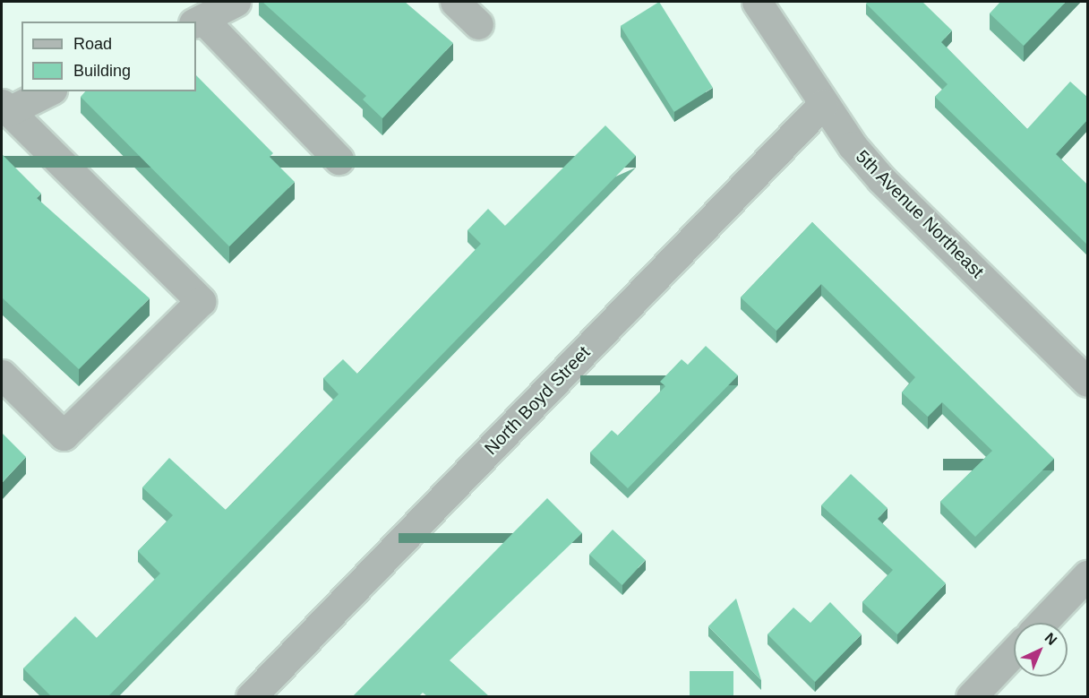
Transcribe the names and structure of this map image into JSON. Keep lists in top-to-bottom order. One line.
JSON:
{"streets":{"street":["5th Avenue Northeast","North Boyd Street"]},"crossings":[["5th Avenue Northeast","North Boyd Street"]],"legend":["Road","Building"],"north":"top right"}
